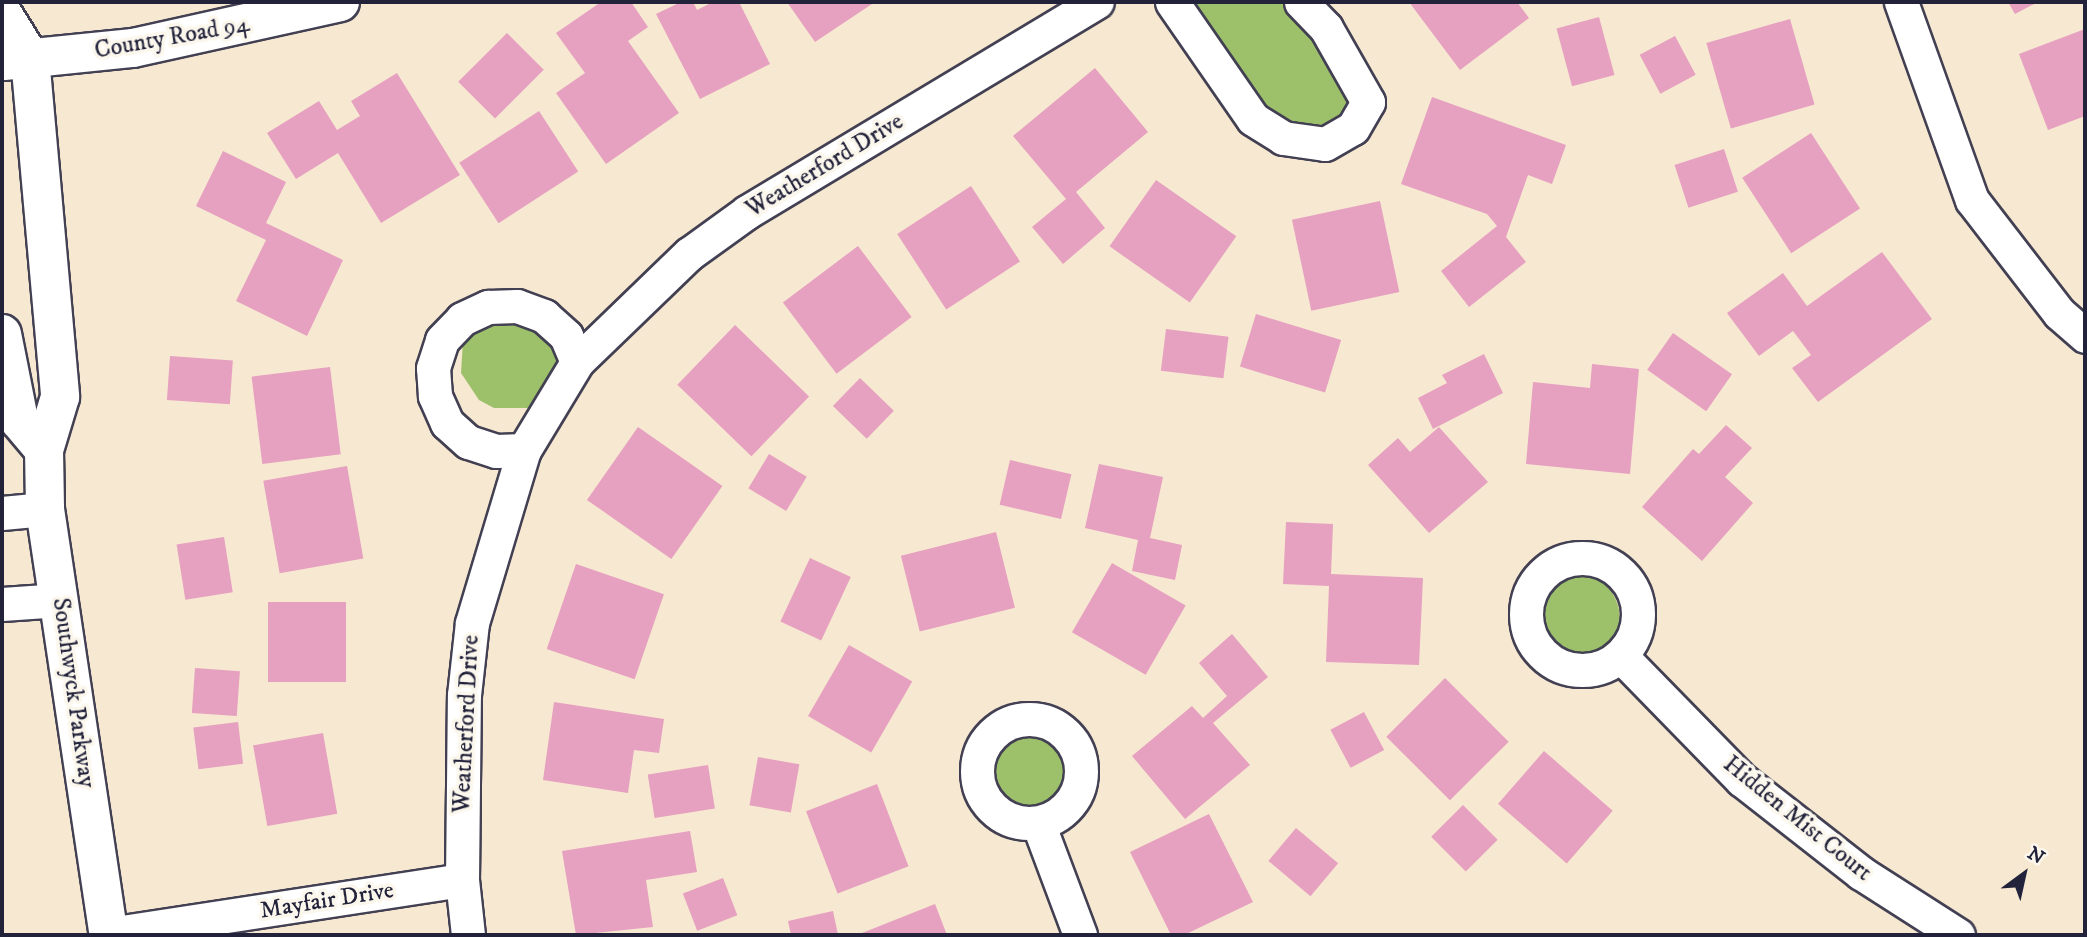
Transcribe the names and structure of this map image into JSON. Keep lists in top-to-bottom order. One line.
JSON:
{"streets":{"street":["County Road 94","Weatherford Drive","Southwyck Parkway","Hidden Mist Court","Mayfair Drive"]},"crossings":[["County Road 94","Southwyck Parkway"],["Weatherford Drive","Mayfair Drive"],["Southwyck Parkway","Mayfair Drive"]],"north":"top right"}
